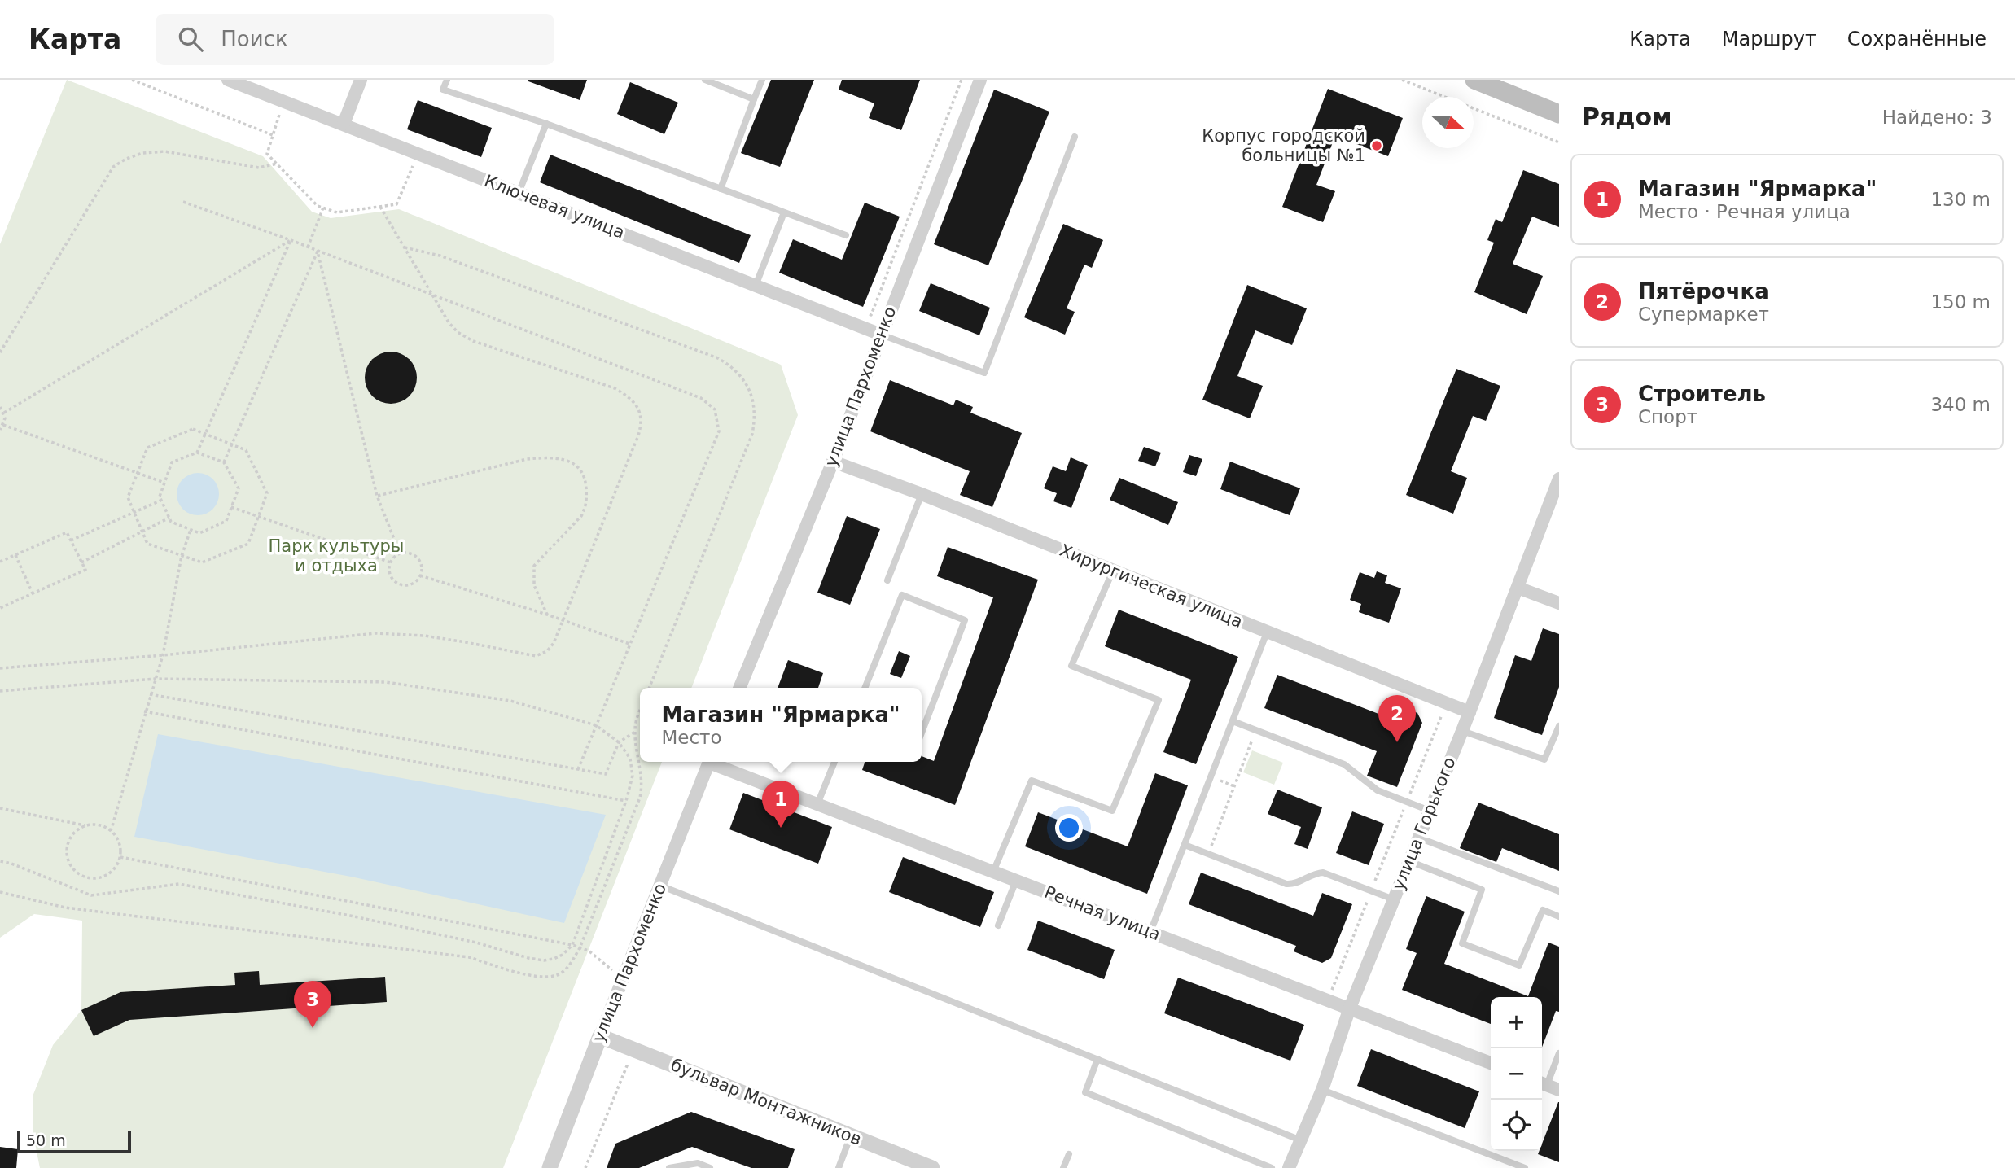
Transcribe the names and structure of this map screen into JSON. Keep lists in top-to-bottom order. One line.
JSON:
{"streets":{"street":["Ключевая улица","улица Пархоменко","Хирургическая улица","улица Горького","Речная улица","бульвар Монтажников"]},"crossings":[["Ключевая улица","улица Пархоменко"],["улица Пархоменко","Хирургическая улица"],["улица Пархоменко","бульвар Монтажников"],["Хирургическая улица","улица Горького"],["улица Горького","Речная улица"]],"parks":["Парк культуры и отдыха"],"places":["Корпус городской больницы №1"],"scale_bar":"50 m","north":"right","page":{"header":"Карта","search":"Поиск","nav":["Карта","Маршрут","Сохранённые"],"heading":["Рядом","Найдено: 3"],"list":[{"mark":"1","name":"Магазин \"Ярмарка\"","note":"Место · Речная улица","value":"130 m"},{"mark":"2","name":"Пятёрочка","note":"Супермаркет","value":"150 m"},{"mark":"3","name":"Строитель","note":"Спорт","value":"340 m"}],"popup":["Магазин \"Ярмарка\"","Место"],"pins":["2","1","3"],"map_buttons":["+","−"],"scale":"50 m"}}
